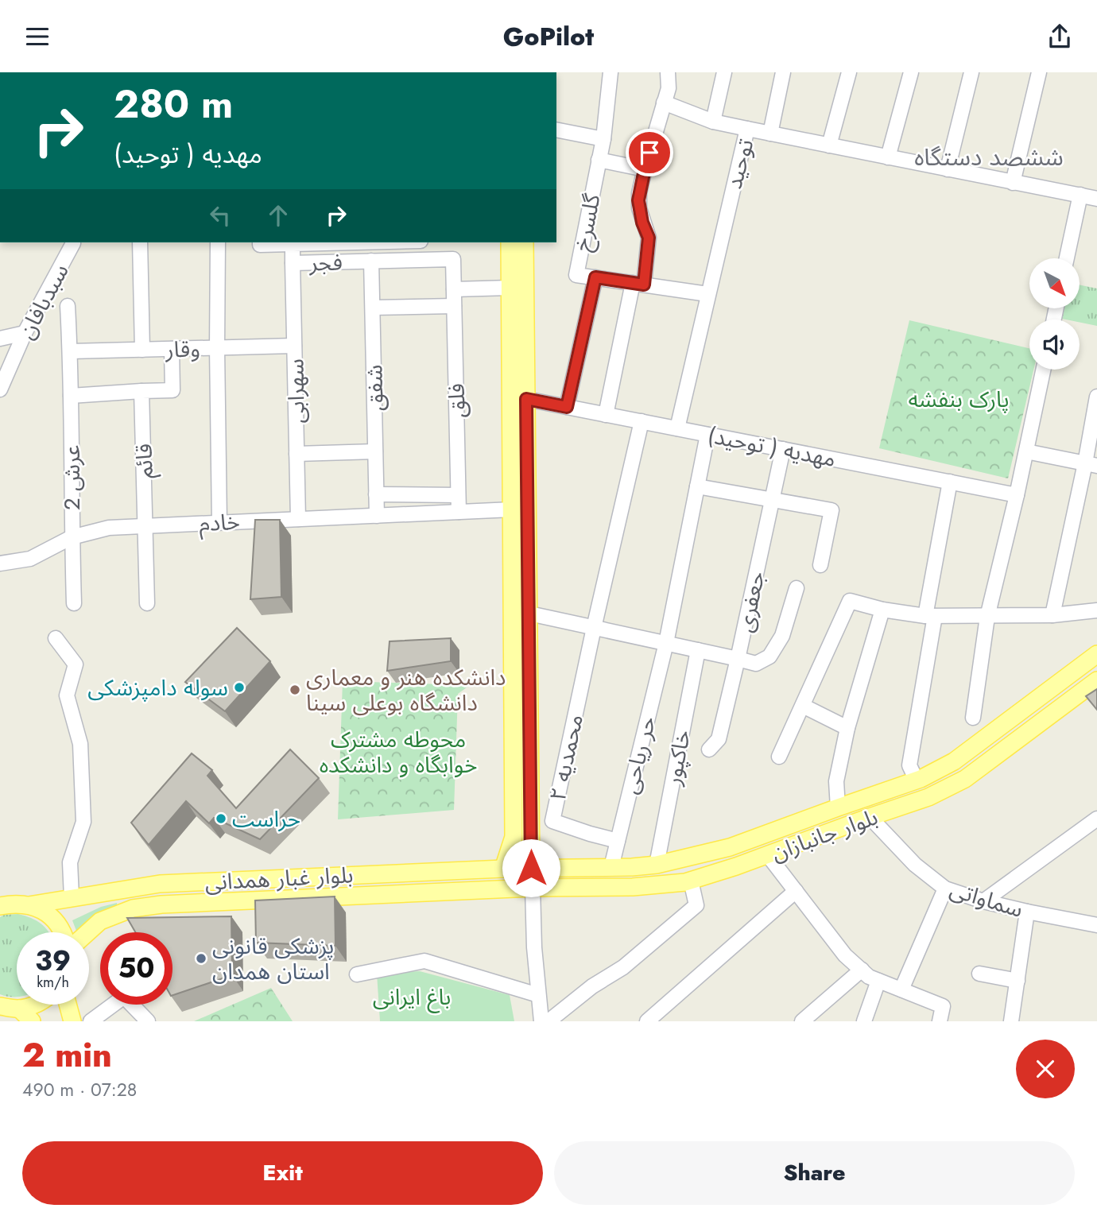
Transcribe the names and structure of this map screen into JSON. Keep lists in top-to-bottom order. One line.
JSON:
{"streets":{"main road":["بلوار جانبازان","بلوار غبار همدانی"],"street":["توحید","گلسرخ","فجر","سبدبافان","وقار","شفق","سهرابی","فلق","مهدیه ( توحید)","قائم","عرش 2","خادم","جعفری","حر ریاحی","محمدیه ۲","خاکپور","سماواتی"]},"crossings":[["توحید","گلسرخ"],["توحید","مهدیه ( توحید)"],["فجر","شفق"],["فجر","سهرابی"],["فجر","فلق"],["وقار","سهرابی"],["وقار","عرش 2"],["شفق","خادم"],["سهرابی","خادم"],["فلق","خادم"],["مهدیه ( توحید)","جعفری"],["مهدیه ( توحید)","حر ریاحی"],["قائم","خادم"],["عرش 2","خادم"],["حر ریاحی","محمدیه ۲"],["حر ریاحی","بلوار جانبازان"],["خاکپور","بلوار جانبازان"],["بلوار جانبازان","بلوار غبار همدانی"],["بلوار جانبازان","سماواتی"]],"districts":["ششصد دستگاه"],"parks":["پارک بنفشه","محوطه مشترک خوابگاه و دانشکده","باغ ایرانی"],"places":["سوله دامپزشکی","دانشکده هنر و معماری دانشگاه بوعلی سینا","حراست","پزشکی قانونی استان همدان"],"north":"bottom right","page":{"header":"GoPilot","turn":["280 m","مهدیه ( توحید)"],"speed":"39 km/h","limit":"50","heading":["2 min","490 m · 07:28"],"buttons":["Exit","Share"]}}
